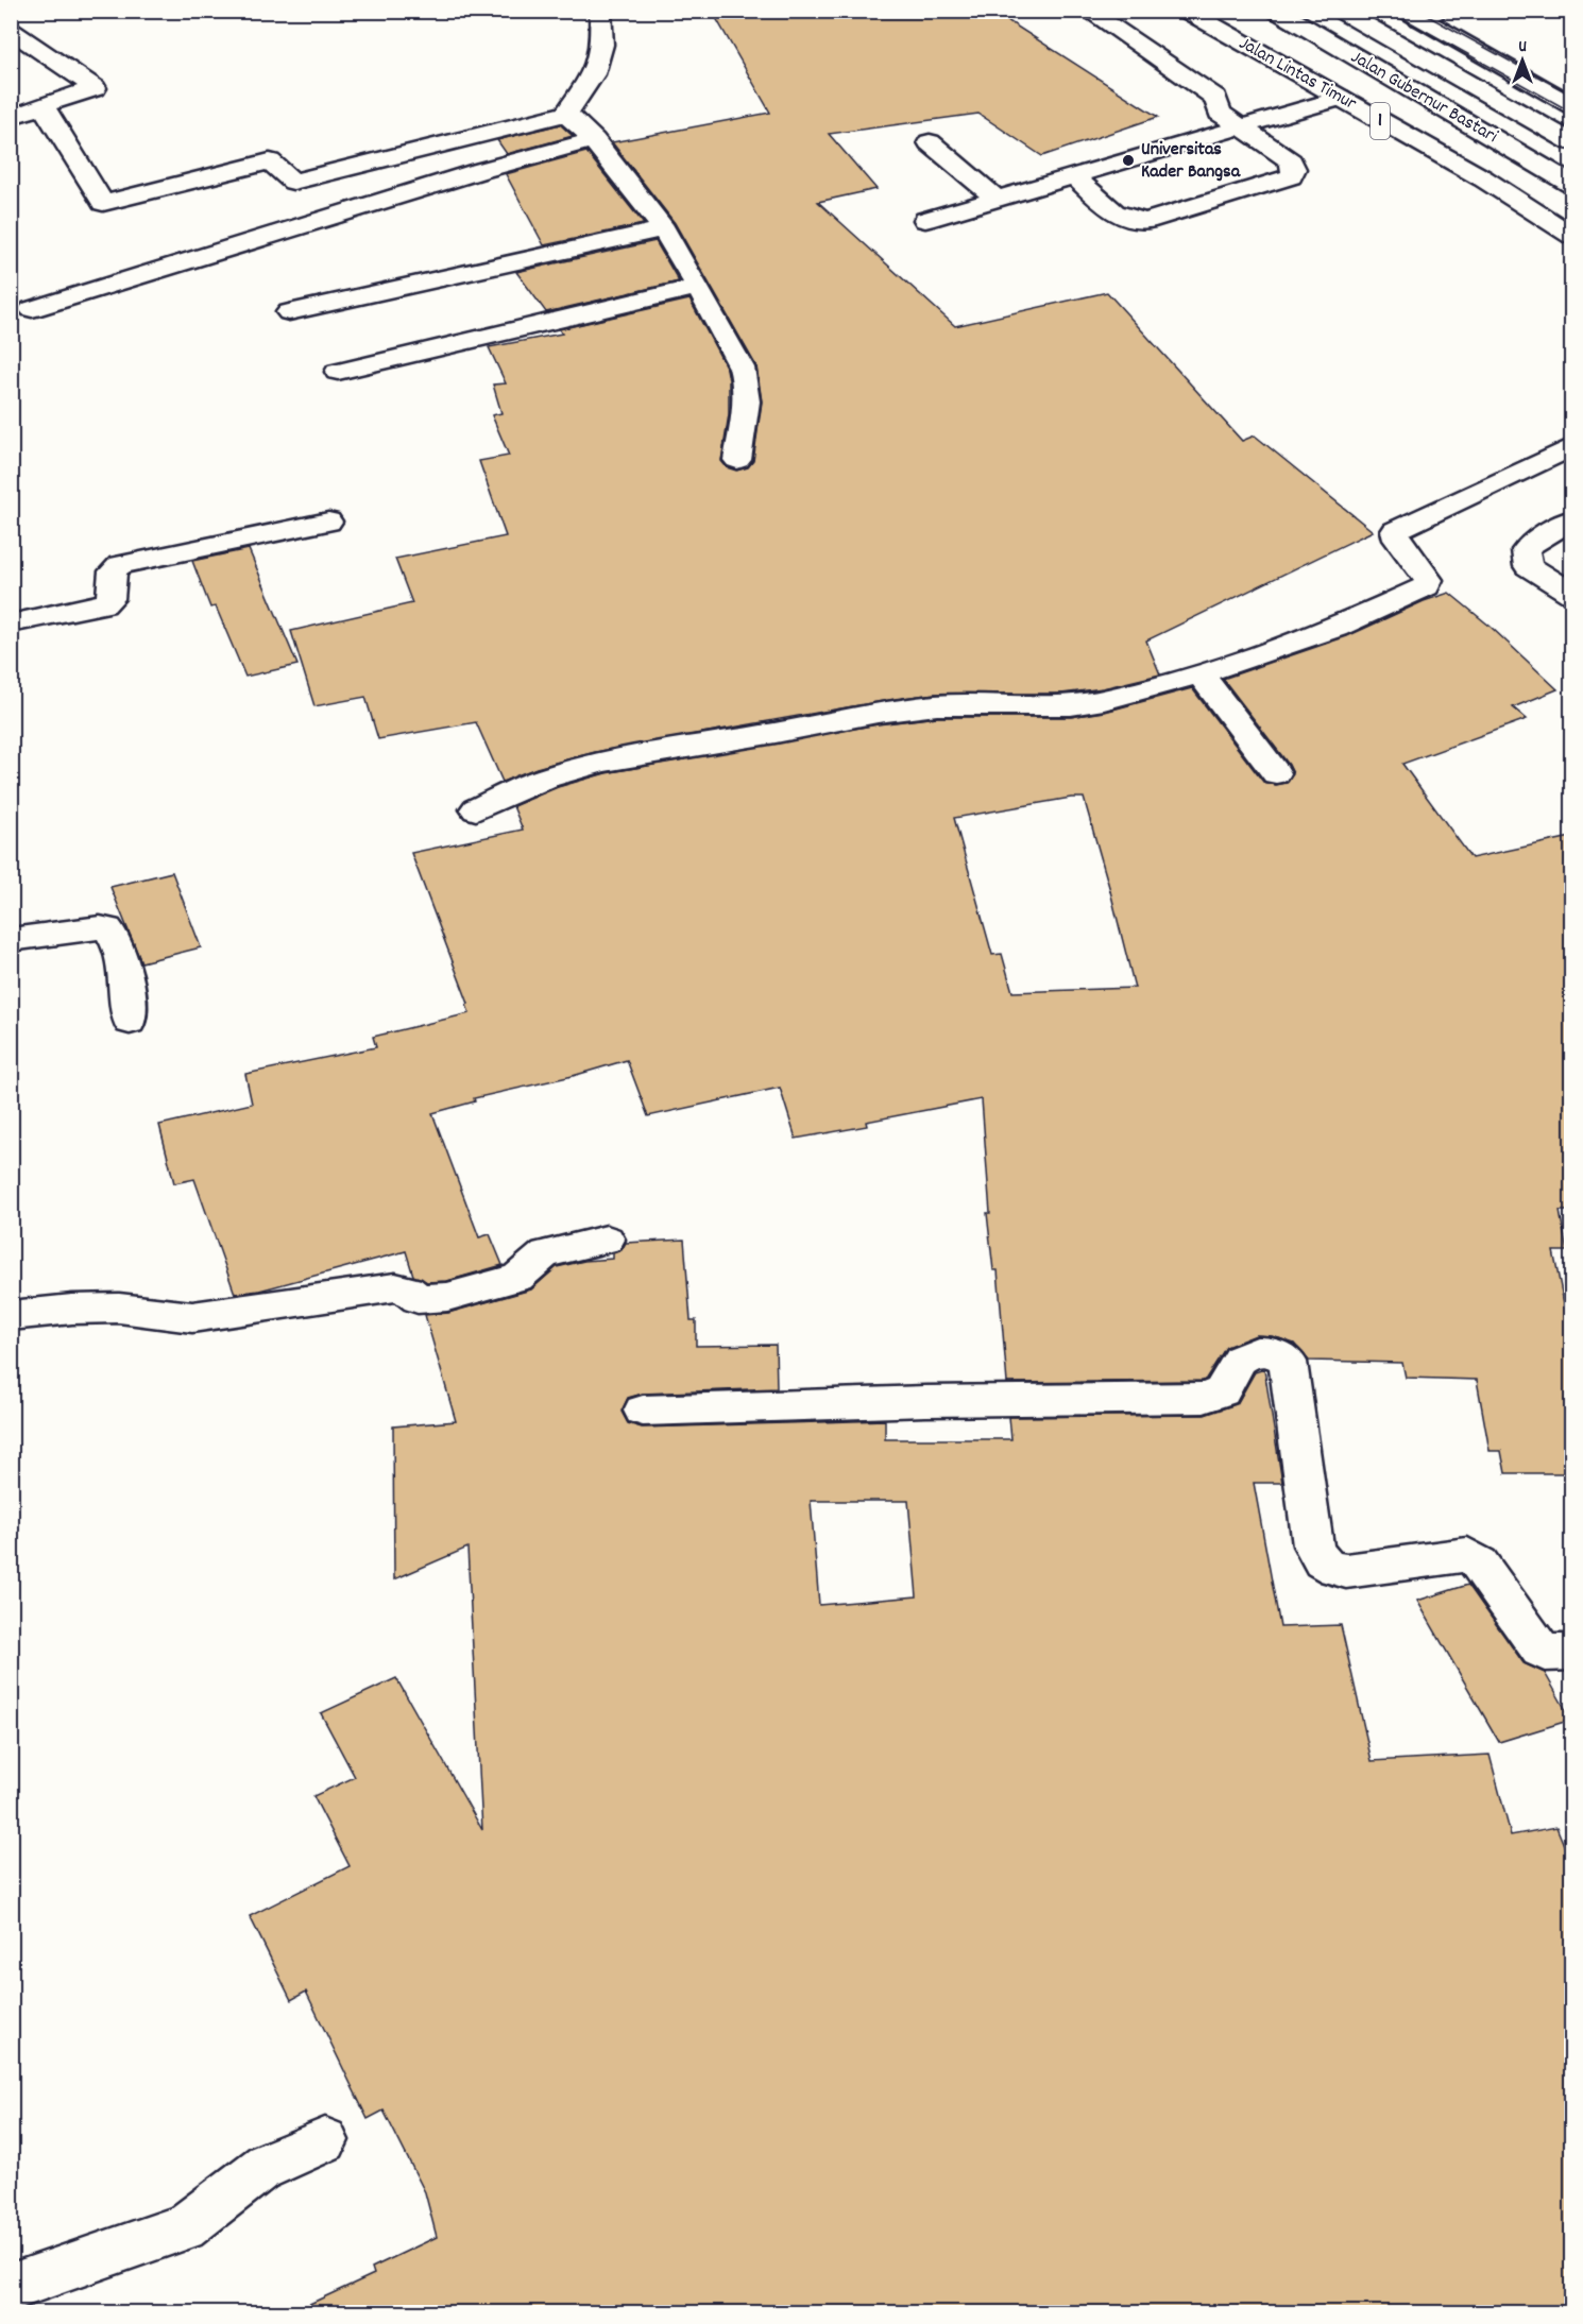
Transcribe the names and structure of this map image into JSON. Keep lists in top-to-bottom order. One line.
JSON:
{"streets":{"main road":["Jalan Lintas Timur","Jalan Gubernur Bastari","1"]},"places":["Universitas Kader Bangsa"],"north":"top"}
